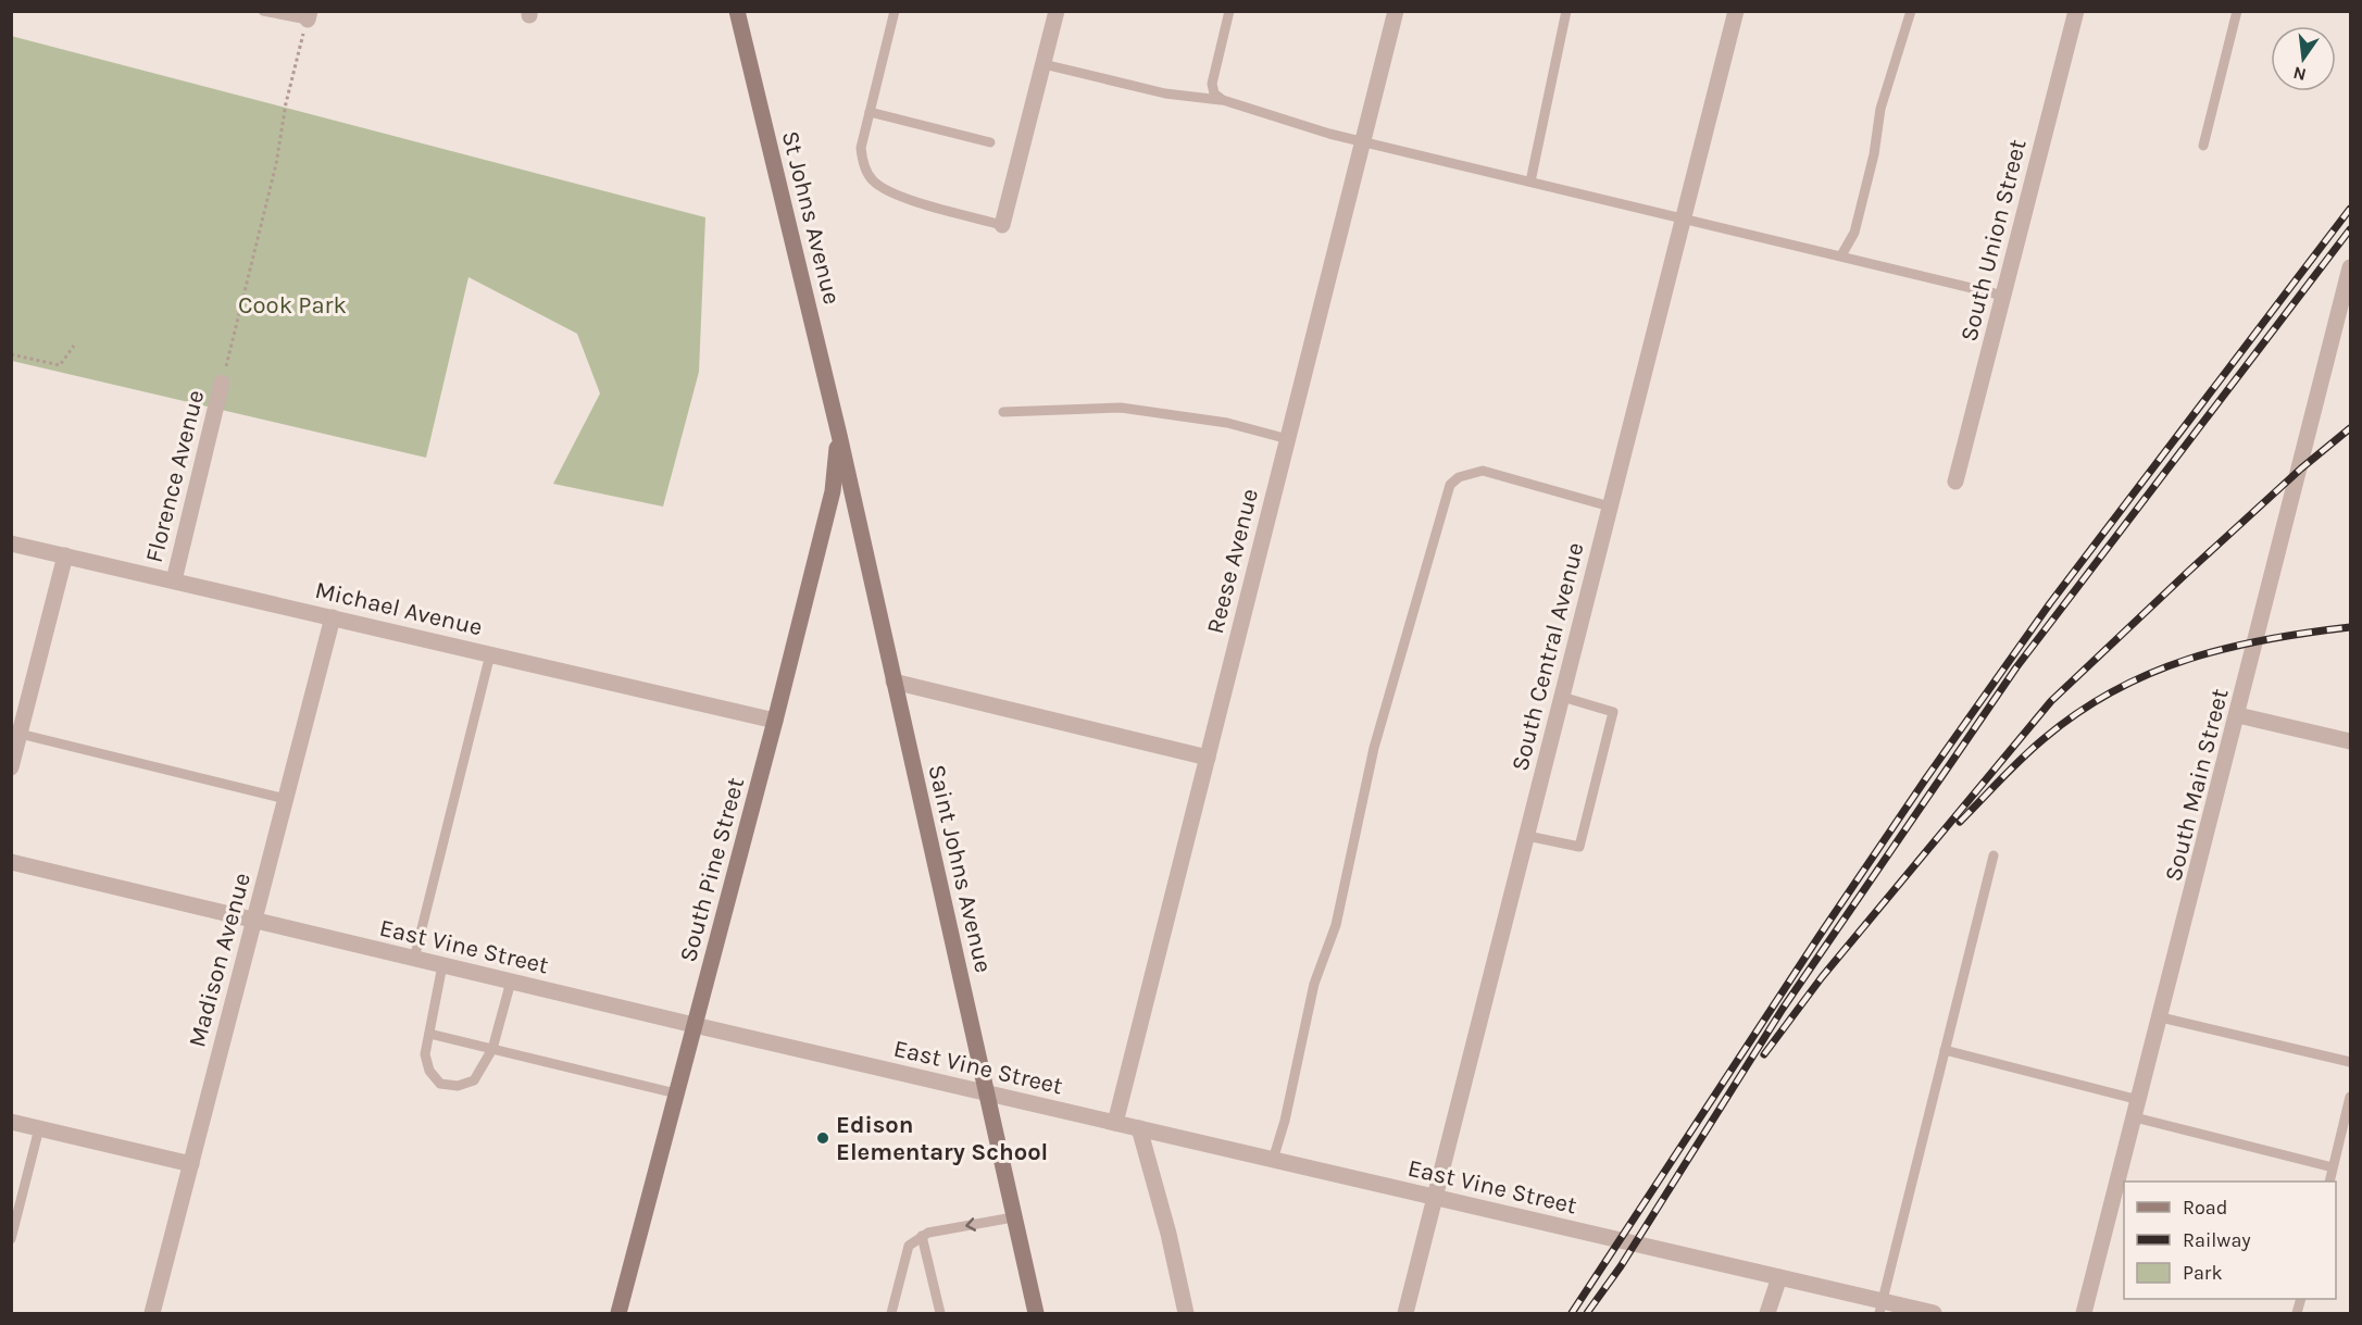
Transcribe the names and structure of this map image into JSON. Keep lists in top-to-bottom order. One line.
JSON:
{"streets":{"main road":["St Johns Avenue","Saint Johns Avenue","South Pine Street"],"street":["South Union Street","Florence Avenue","Reese Avenue","Michael Avenue","South Central Avenue","South Main Street","East Vine Street","Madison Avenue"]},"crossings":[["St Johns Avenue","Saint Johns Avenue"],["St Johns Avenue","South Pine Street"],["Florence Avenue","Michael Avenue"],["Reese Avenue","East Vine Street"],["Michael Avenue","South Pine Street"],["Michael Avenue","Madison Avenue"],["South Central Avenue","East Vine Street"],["Saint Johns Avenue","South Pine Street"],["Saint Johns Avenue","East Vine Street"],["South Pine Street","East Vine Street"],["East Vine Street","Madison Avenue"]],"parks":["Cook Park"],"places":["Edison Elementary School"],"legend":["Road","Railway","Park"],"north":"bottom"}
